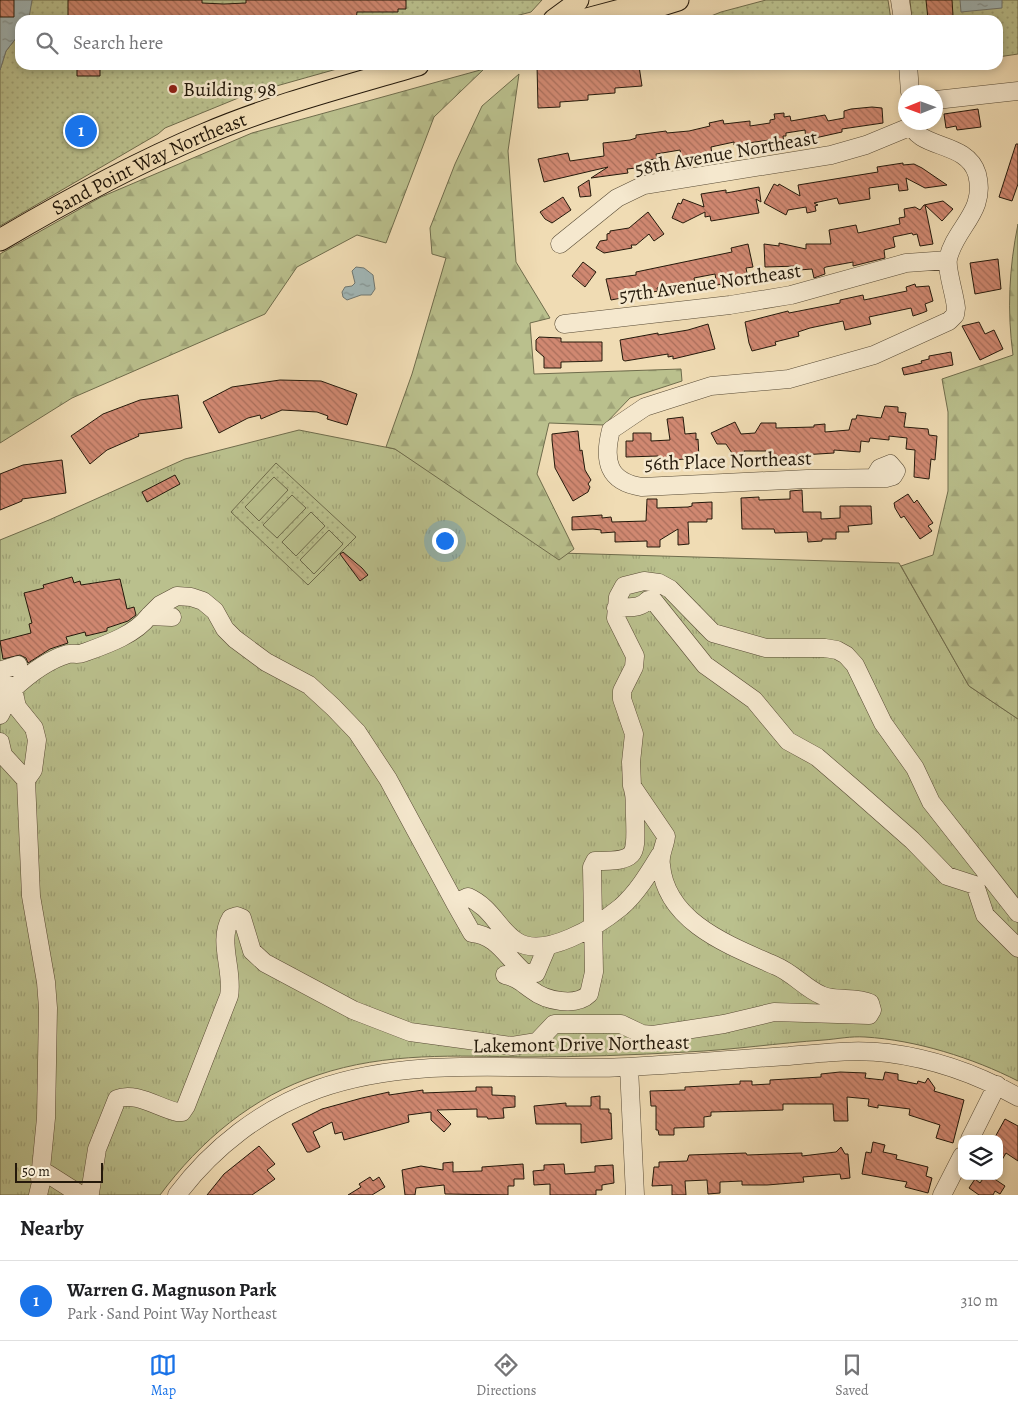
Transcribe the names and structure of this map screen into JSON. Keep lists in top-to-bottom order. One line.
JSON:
{"streets":{"main road":["Sand Point Way Northeast"],"street":["58th Avenue Northeast","57th Avenue Northeast","56th Place Northeast","Lakemont Drive Northeast"]},"crossings":[["57th Avenue Northeast","56th Place Northeast"]],"places":["Building 98"],"scale_bar":"50 m","north":"left","page":{"search":"Search here","pins":"1","scale":"50 m","heading":"Nearby","list":[{"mark":"1","name":"Warren G. Magnuson Park","note":"Park · Sand Point Way Northeast","value":"310 m"}],"nav":["Map","Directions","Saved"]}}
